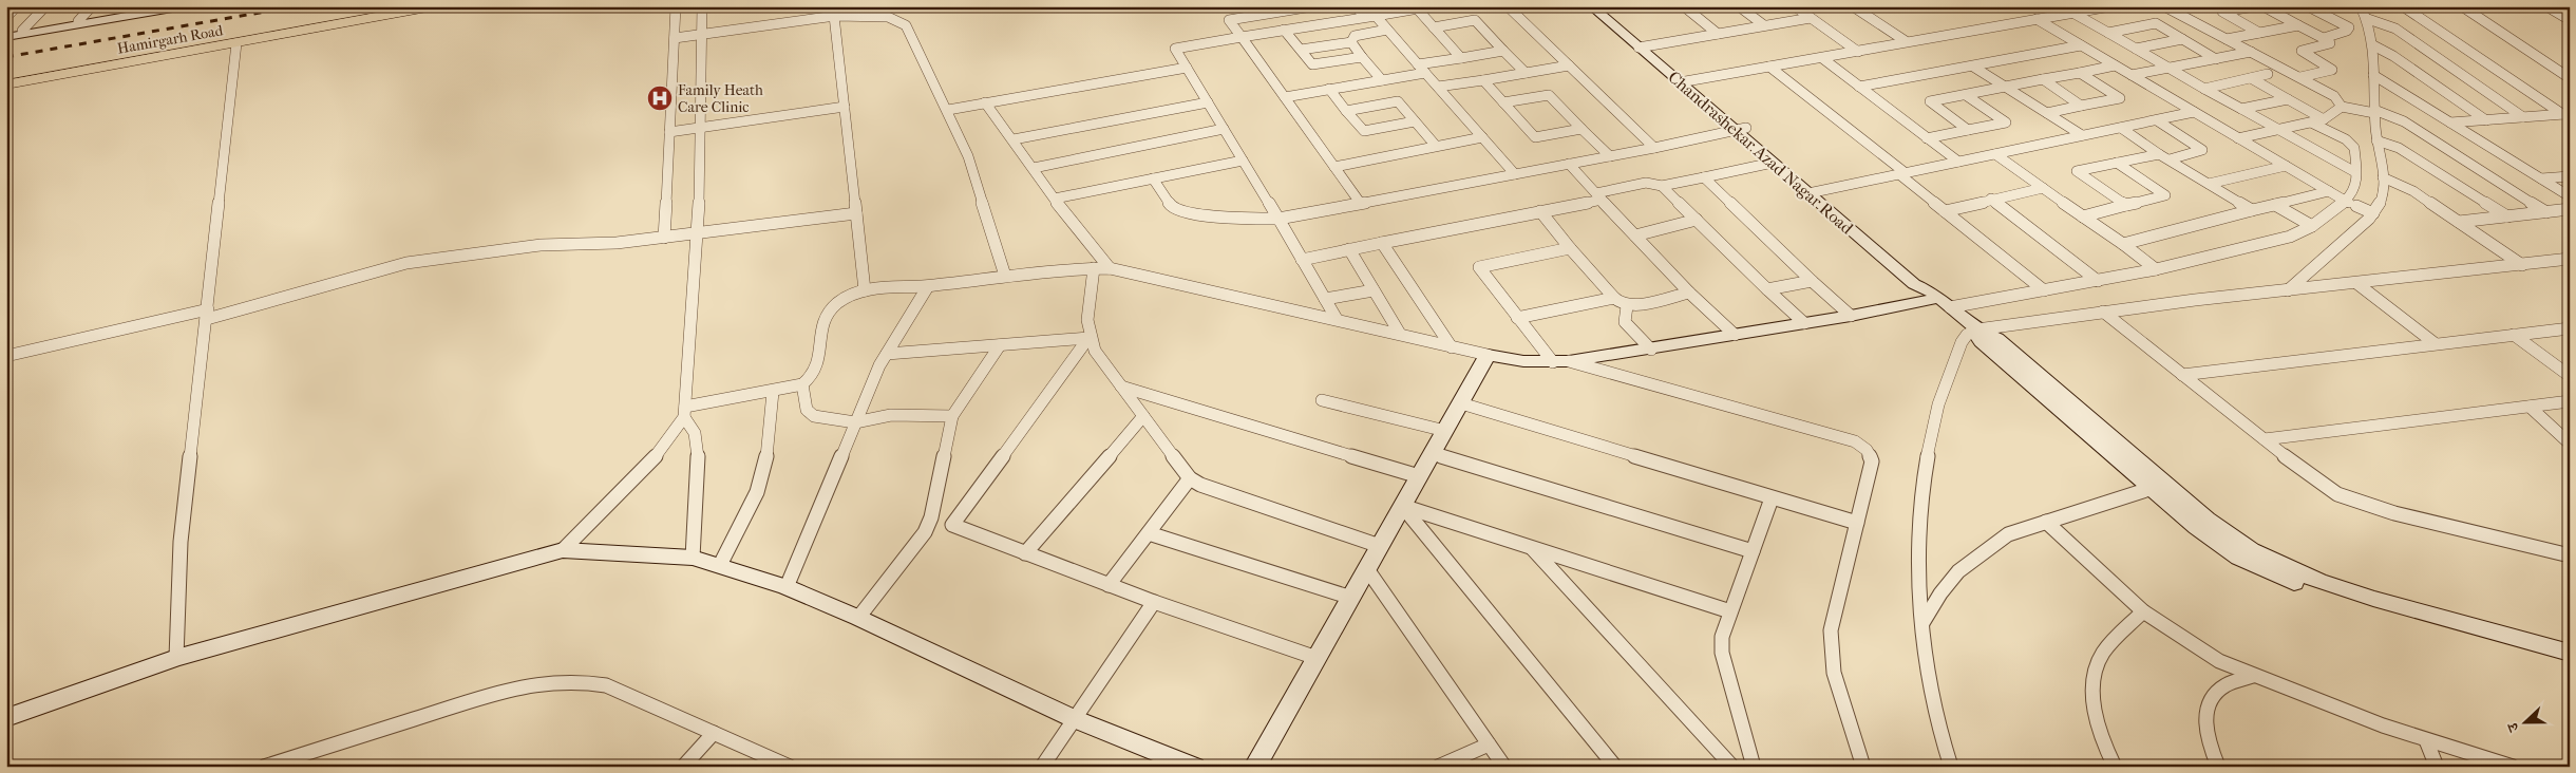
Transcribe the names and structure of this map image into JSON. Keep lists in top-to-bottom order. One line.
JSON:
{"streets":{"main road":["Hamirgarh Road"],"street":["Chandrashekar Azad Nagar Road"]},"places":{"hospital":["Family Heath Care Clinic"]},"north":"left"}
